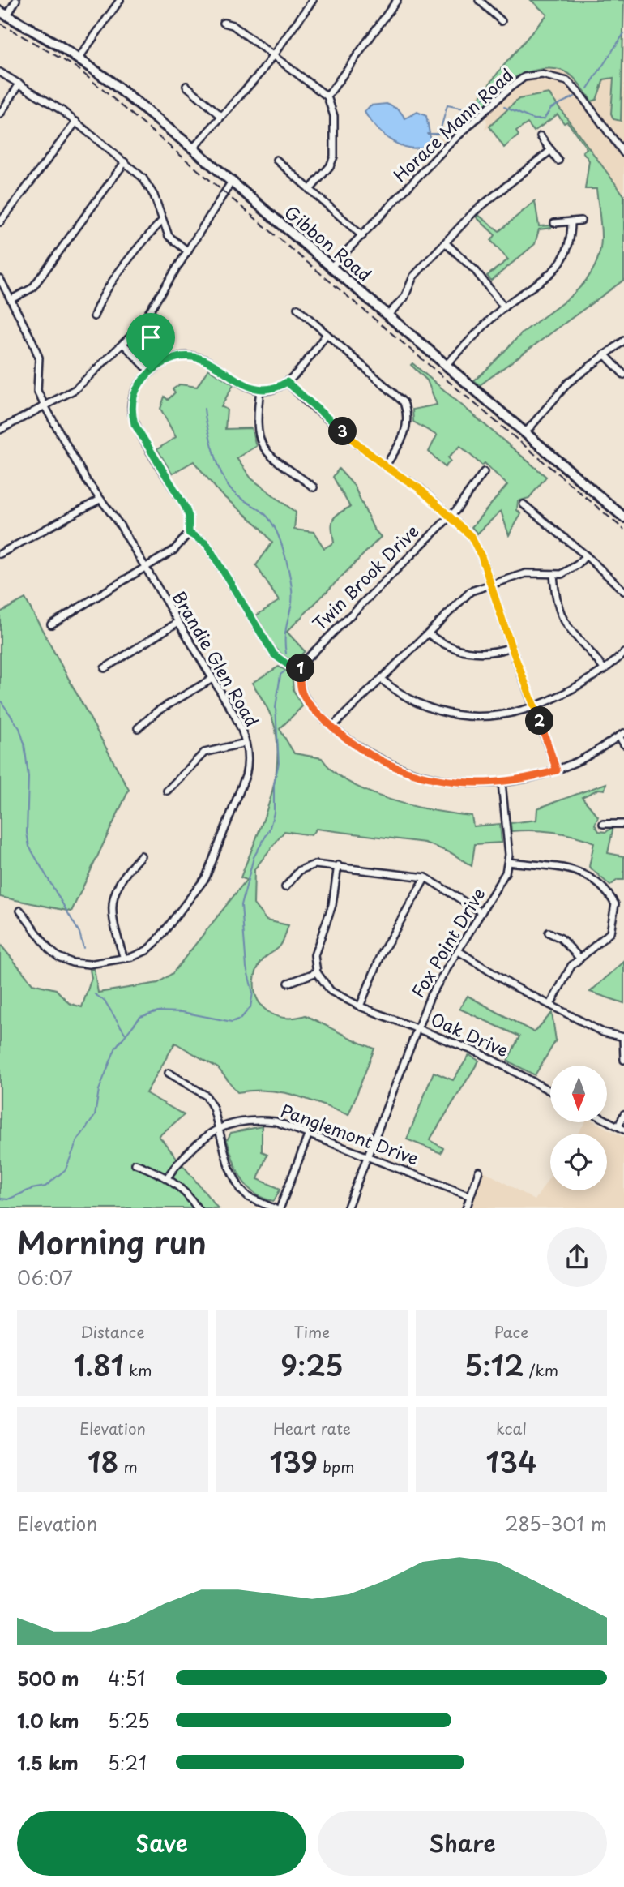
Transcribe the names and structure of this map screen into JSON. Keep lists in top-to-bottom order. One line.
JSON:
{"streets":{"main road":["Gibbon Road"],"street":["Horace Mann Road","Twin Brook Drive","Brandie Glen Road","Fox Point Drive","Oak Drive","Panglemont Drive"]},"crossings":[["Horace Mann Road","Gibbon Road"],["Fox Point Drive","Oak Drive"],["Fox Point Drive","Panglemont Drive"]],"north":"bottom","page":{"pins":["3","1","2"],"heading":["Morning run","06:07"],"stats":[["Distance","1.81 km"],["Time","9:25"],["Pace","5:12 /km"],["Elevation","18 m"],["Heart rate","139 bpm"],["kcal","134"]],"chart":["Elevation","285–301 m"],"list":[{"name":"500 m","note":"4:51"},{"name":"1.0 km","note":"5:25"},{"name":"1.5 km","note":"5:21"}],"buttons":["Save","Share"]}}
